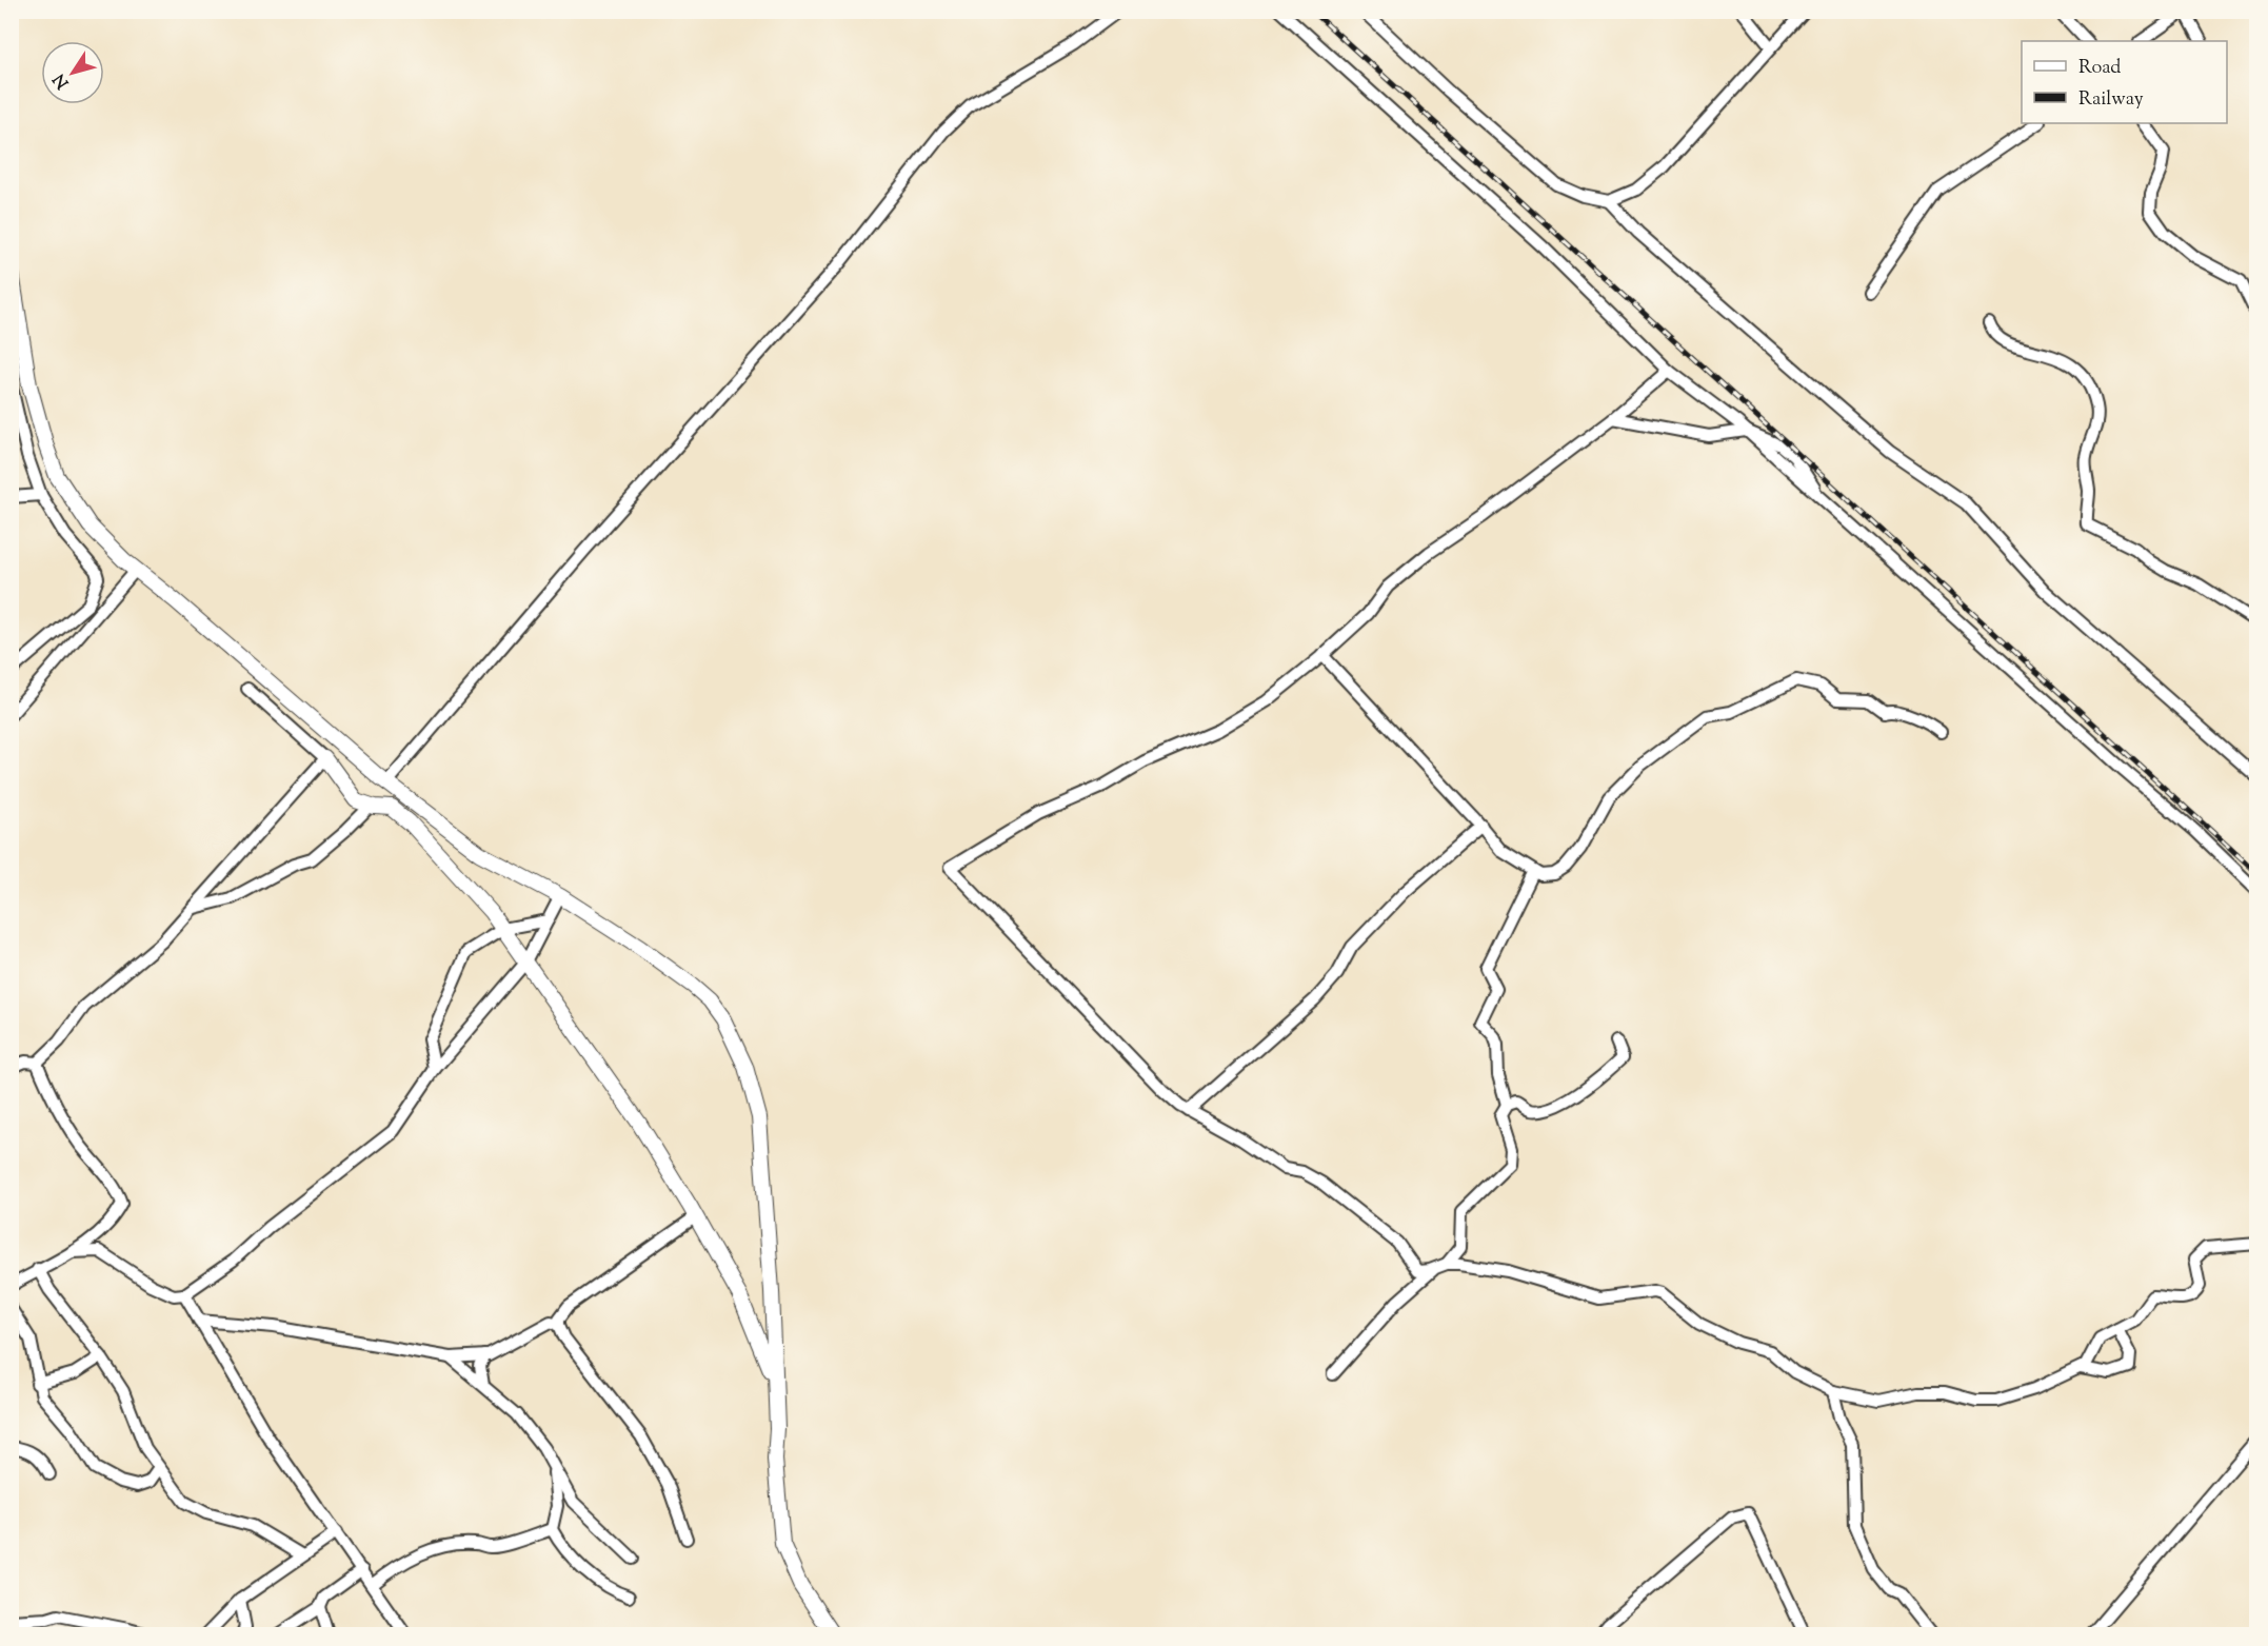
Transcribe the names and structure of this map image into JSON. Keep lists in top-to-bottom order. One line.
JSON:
{"legend":["Road","Railway"],"north":"bottom left"}
